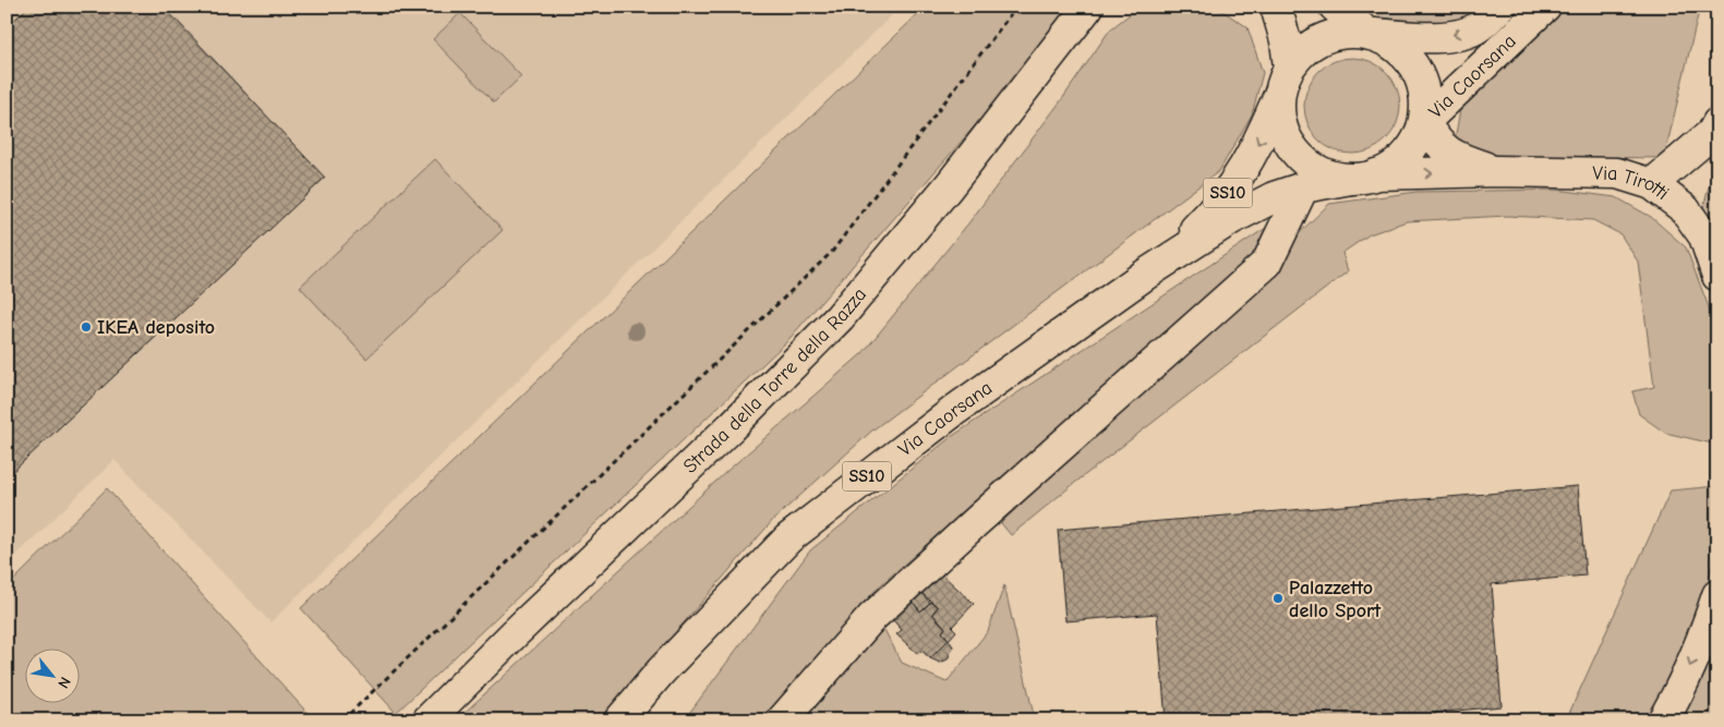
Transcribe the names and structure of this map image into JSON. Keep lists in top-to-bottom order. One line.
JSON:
{"streets":{"main road":["Via Caorsana","Via Tirotti","SS10","Strada della Torre della Razza"]},"crossings":[["Via Caorsana","SS10"]],"places":["IKEA deposito","Palazzetto dello Sport"],"north":"bottom right"}
